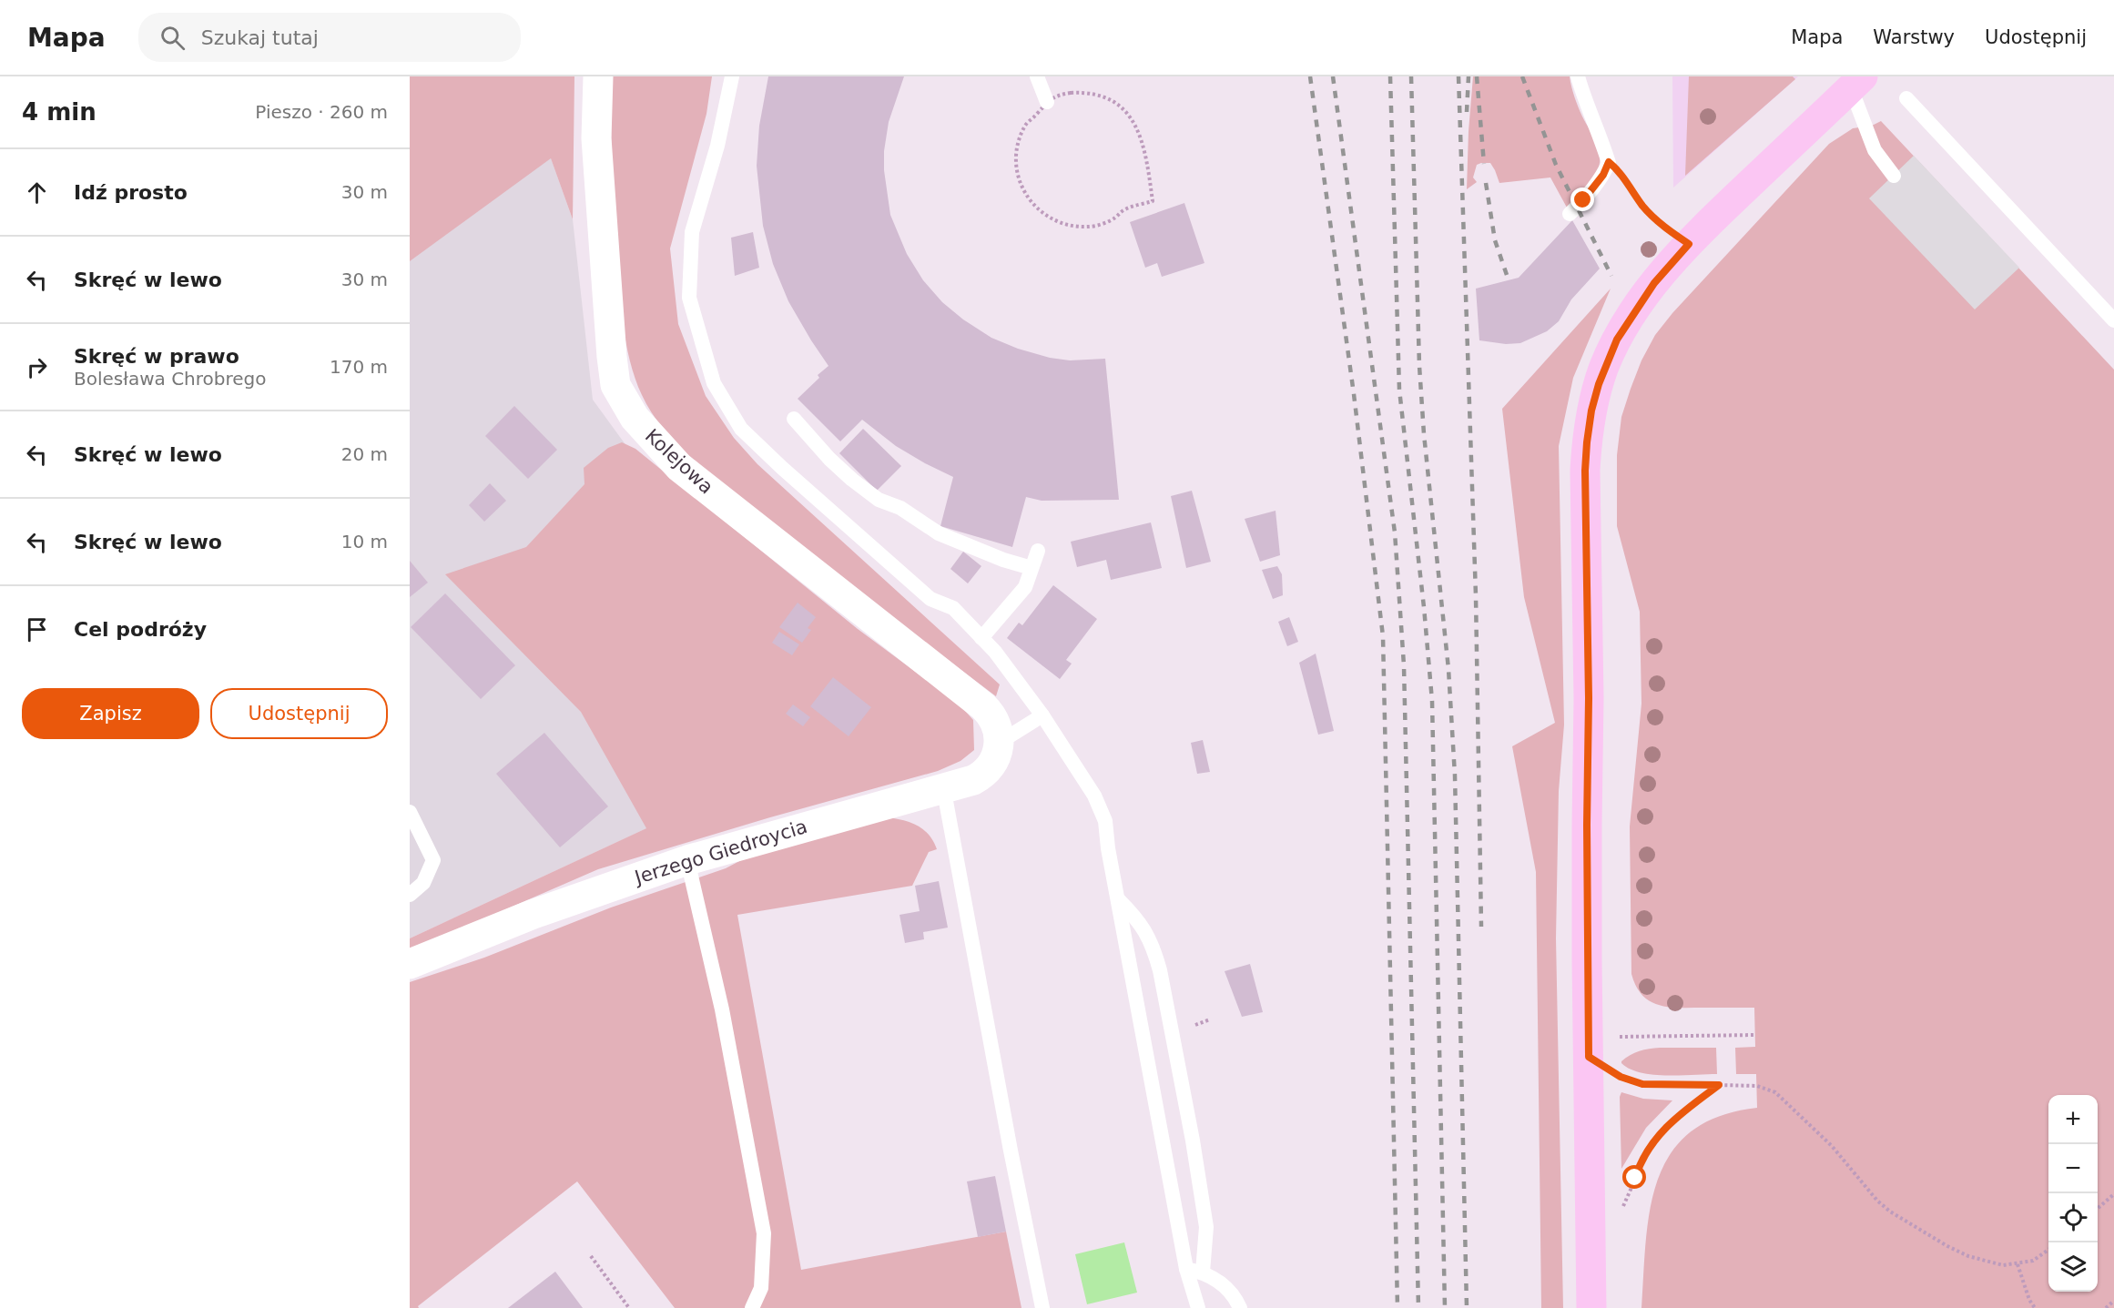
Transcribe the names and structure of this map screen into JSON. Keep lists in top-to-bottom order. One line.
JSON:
{"streets":{"street":["Kolejowa","Jerzego Giedroycia"]},"crossings":[["Kolejowa","Jerzego Giedroycia"]],"page":{"header":"Mapa","search":"Szukaj tutaj","nav":["Mapa","Warstwy","Udostępnij"],"heading":["4 min","Pieszo · 260 m"],"list":[["Idź prosto","30 m"],["Skręć w lewo","30 m"],["Skręć w prawo","Bolesława Chrobrego","170 m"],["Skręć w lewo","20 m"],["Skręć w lewo","10 m"],"Cel podróży"],"buttons":["Zapisz","Udostępnij"],"map_buttons":["+","−"]}}
